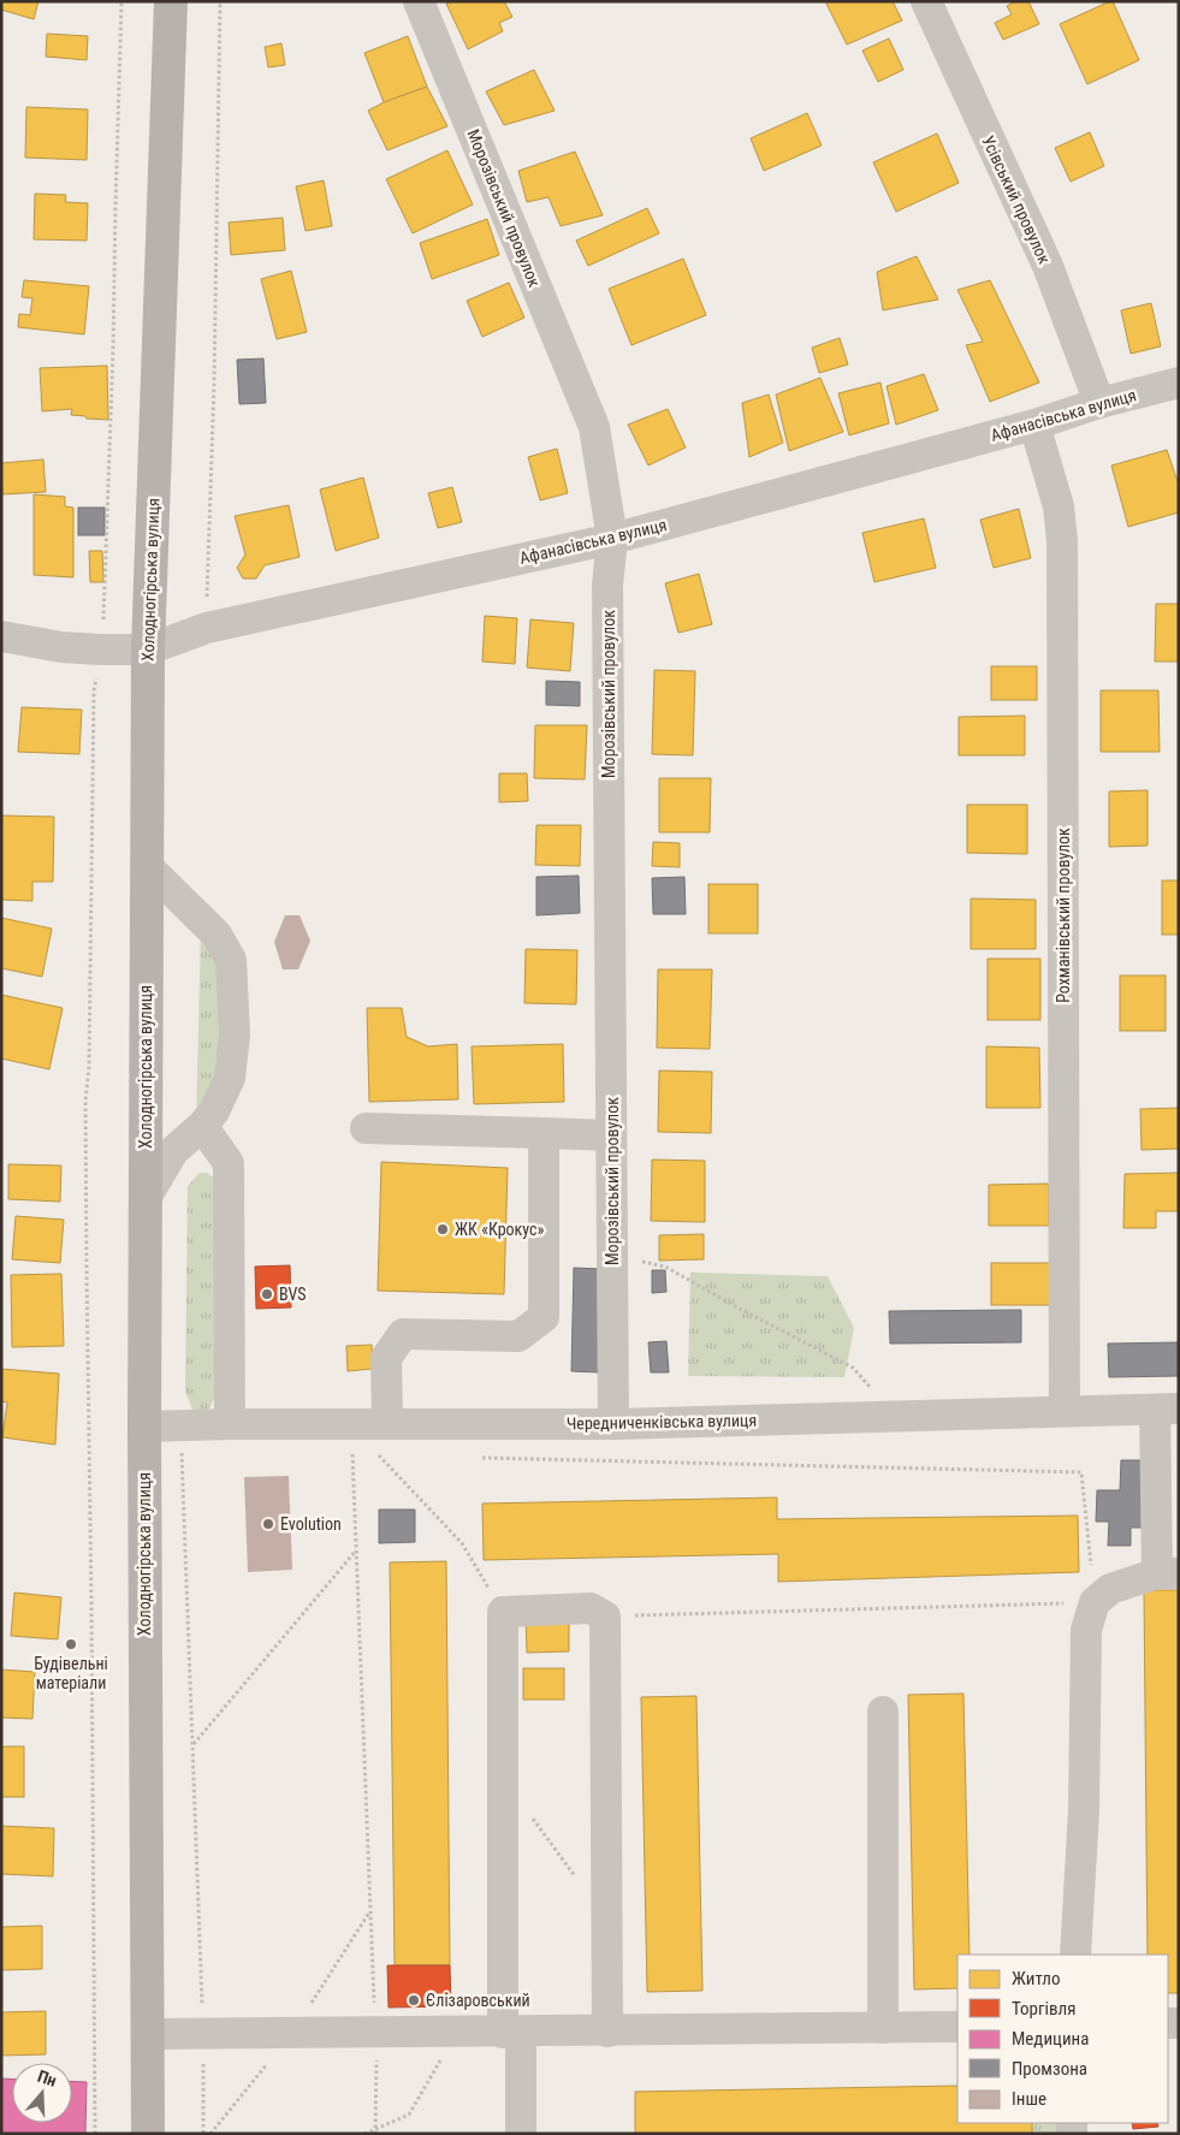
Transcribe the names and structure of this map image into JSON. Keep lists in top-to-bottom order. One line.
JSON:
{"streets":{"main road":["Холодногірська вулиця"],"street":["Усівський провулок","Морозівський провулок","Афанасівська вулиця","Рохманівський провулок","Чередниченківська вулиця"]},"crossings":[["Усівський провулок","Афанасівська вулиця"],["Морозівський провулок","Афанасівська вулиця"],["Морозівський провулок","Чередниченківська вулиця"],["Афанасівська вулиця","Холодногірська вулиця"],["Афанасівська вулиця","Рохманівський провулок"],["Холодногірська вулиця","Чередниченківська вулиця"],["Рохманівський провулок","Чередниченківська вулиця"]],"places":["ЖК «Крокус»","BVS","Evolution","Будівельні матеріали","Єлізаровський"],"legend":["Житло","Торгівля","Медицина","Промзона","Інше"],"north":"top"}
